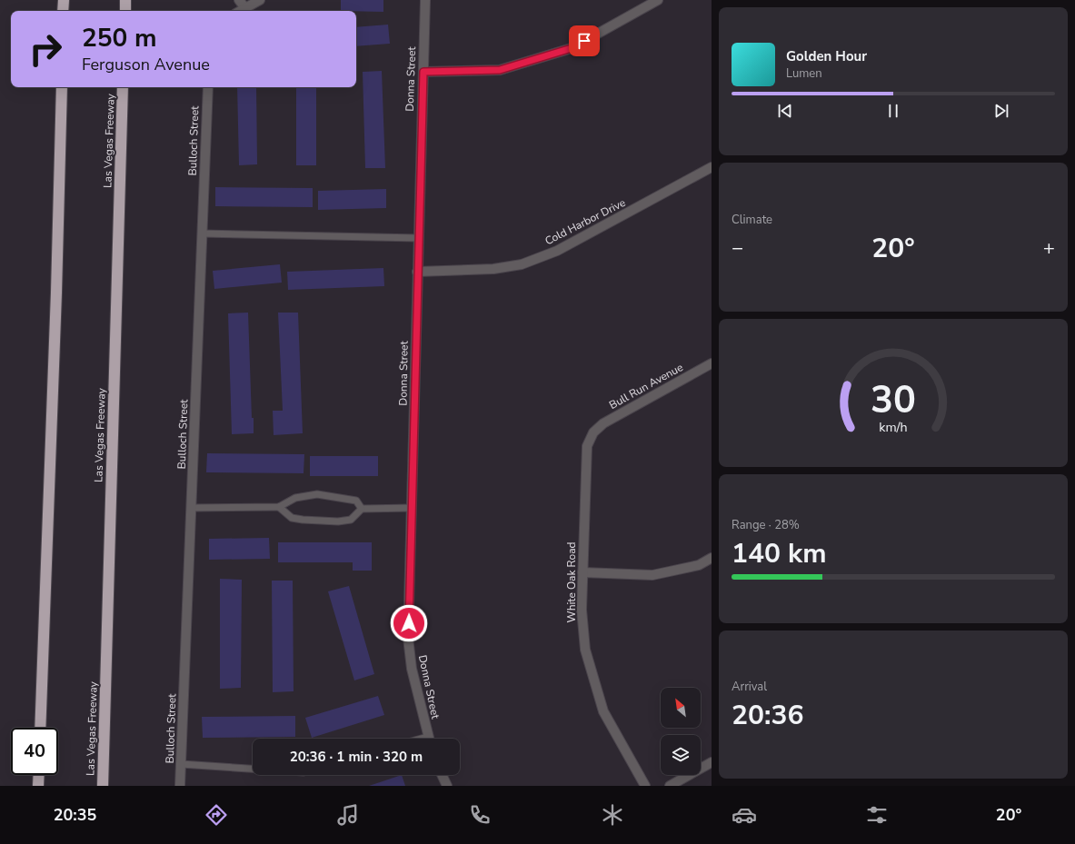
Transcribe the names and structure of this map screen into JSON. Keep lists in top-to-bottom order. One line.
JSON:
{"streets":{"highway":["Las Vegas Freeway"],"street":["Donna Street","Bulloch Street","Cold Harbor Drive","Bull Run Avenue","White Oak Road"]},"crossings":[["Donna Street","Cold Harbor Drive"],["Bull Run Avenue","White Oak Road"]],"north":"top left","page":{"turn":["250 m","Ferguson Avenue"],"song":["Golden Hour","Lumen"],"tile":["Climate",["Range · 28%","140 km"],["Arrival","20:36"]],"heat":["−","20°","+"],"limit":"40","trip":"20:36 · 1 min · 320 m","tabs":["20:35","20°"],"gauge":["30","km/h"]}}
